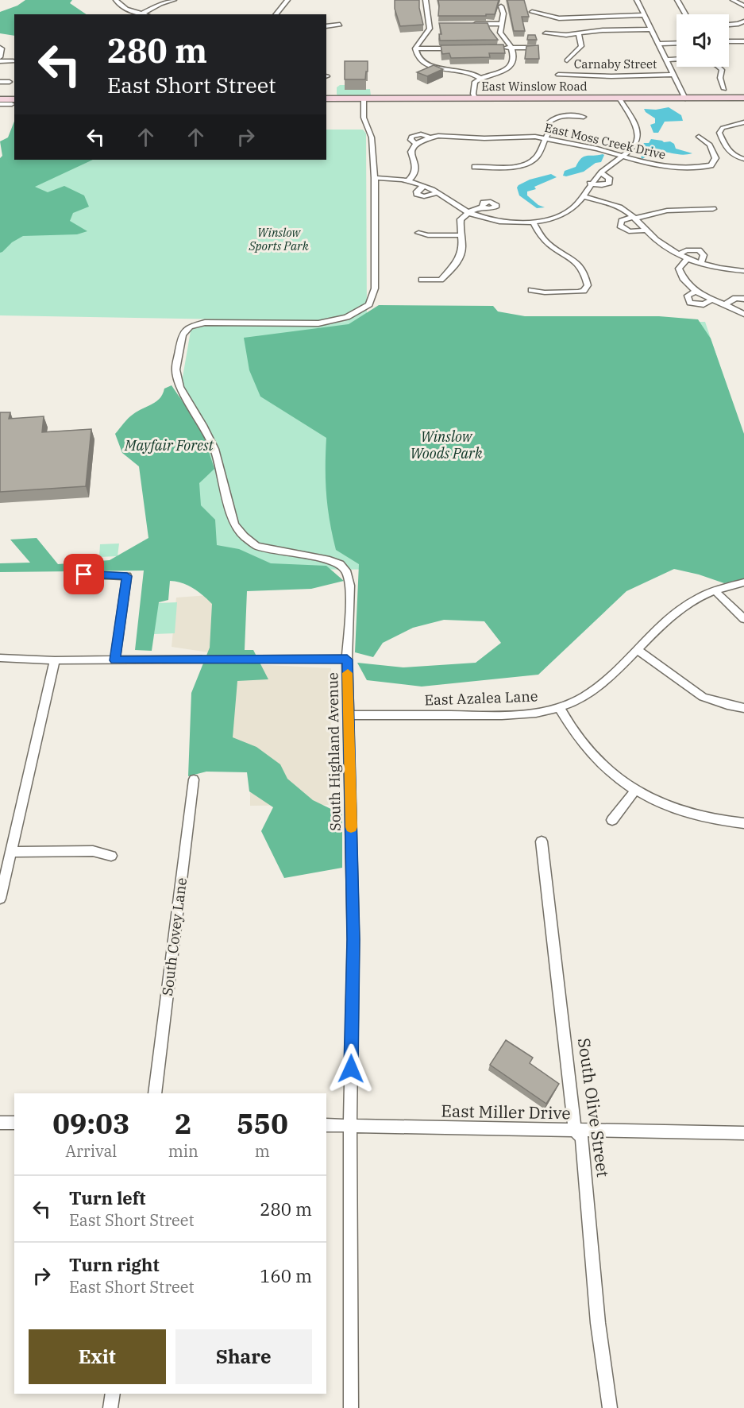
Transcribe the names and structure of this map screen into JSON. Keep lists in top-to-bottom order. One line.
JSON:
{"streets":{"main road":["East Winslow Road"],"street":["Carnaby Street","East Moss Creek Drive","East Azalea Lane","South Highland Avenue","South Covey Lane","South Olive Street","East Miller Drive"]},"crossings":[["East Winslow Road","South Highland Avenue"],["East Azalea Lane","South Highland Avenue"],["South Highland Avenue","East Miller Drive"],["South Olive Street","East Miller Drive"]],"parks":["Winslow Sports Park","Winslow Woods Park","Mayfair Forest"],"page":{"turn":["280 m","East Short Street"],"eta":["09:03","Arrival","2","min","550","m"],"list":[{"name":"Turn left","note":"East Short Street","value":"280 m"},{"name":"Turn right","note":"East Short Street","value":"160 m"}],"buttons":["Exit","Share"]}}
